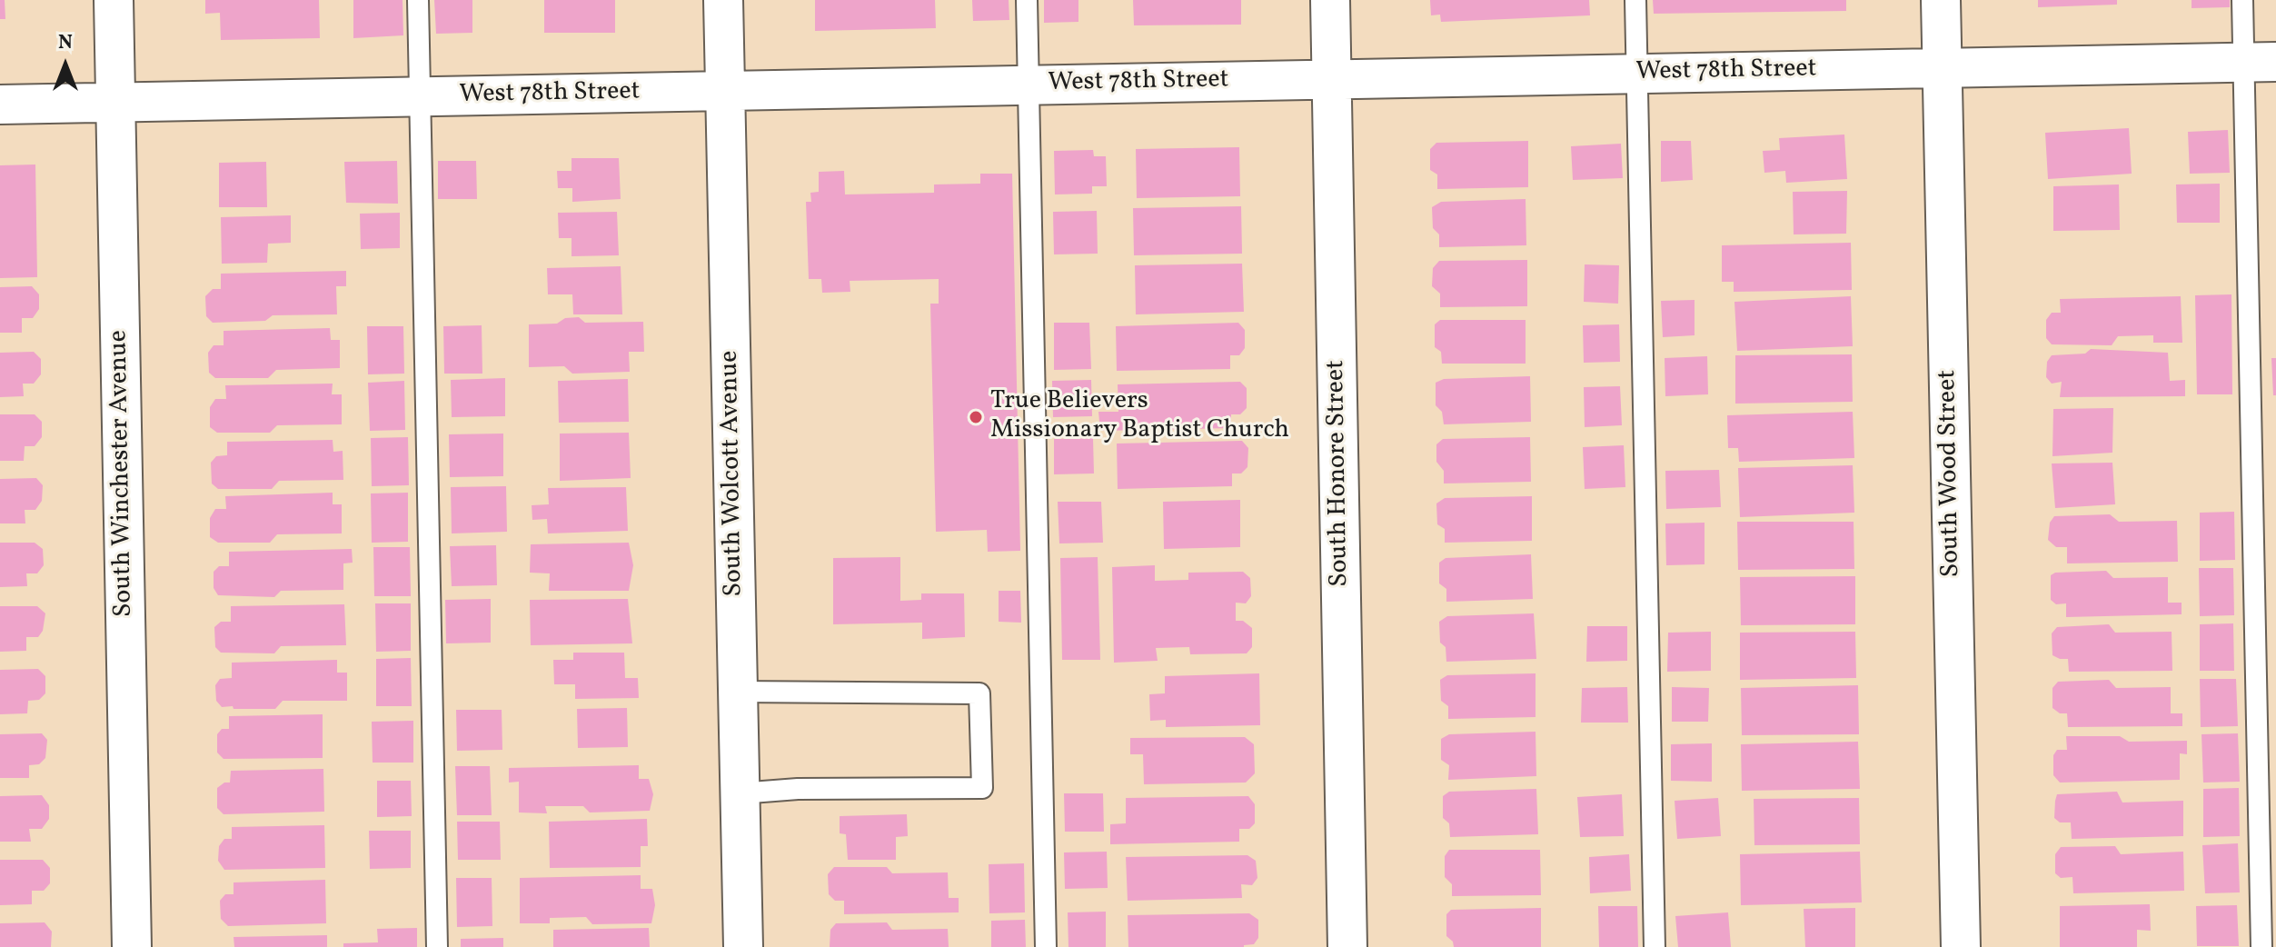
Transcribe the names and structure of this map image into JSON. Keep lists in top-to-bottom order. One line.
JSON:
{"streets":{"street":["West 78th Street","South Winchester Avenue","South Wolcott Avenue","South Honore Street","South Wood Street"]},"crossings":[["West 78th Street","South Winchester Avenue"],["West 78th Street","South Wolcott Avenue"],["West 78th Street","South Honore Street"],["West 78th Street","South Wood Street"]],"places":["True Believers Missionary Baptist Church"],"north":"top"}
